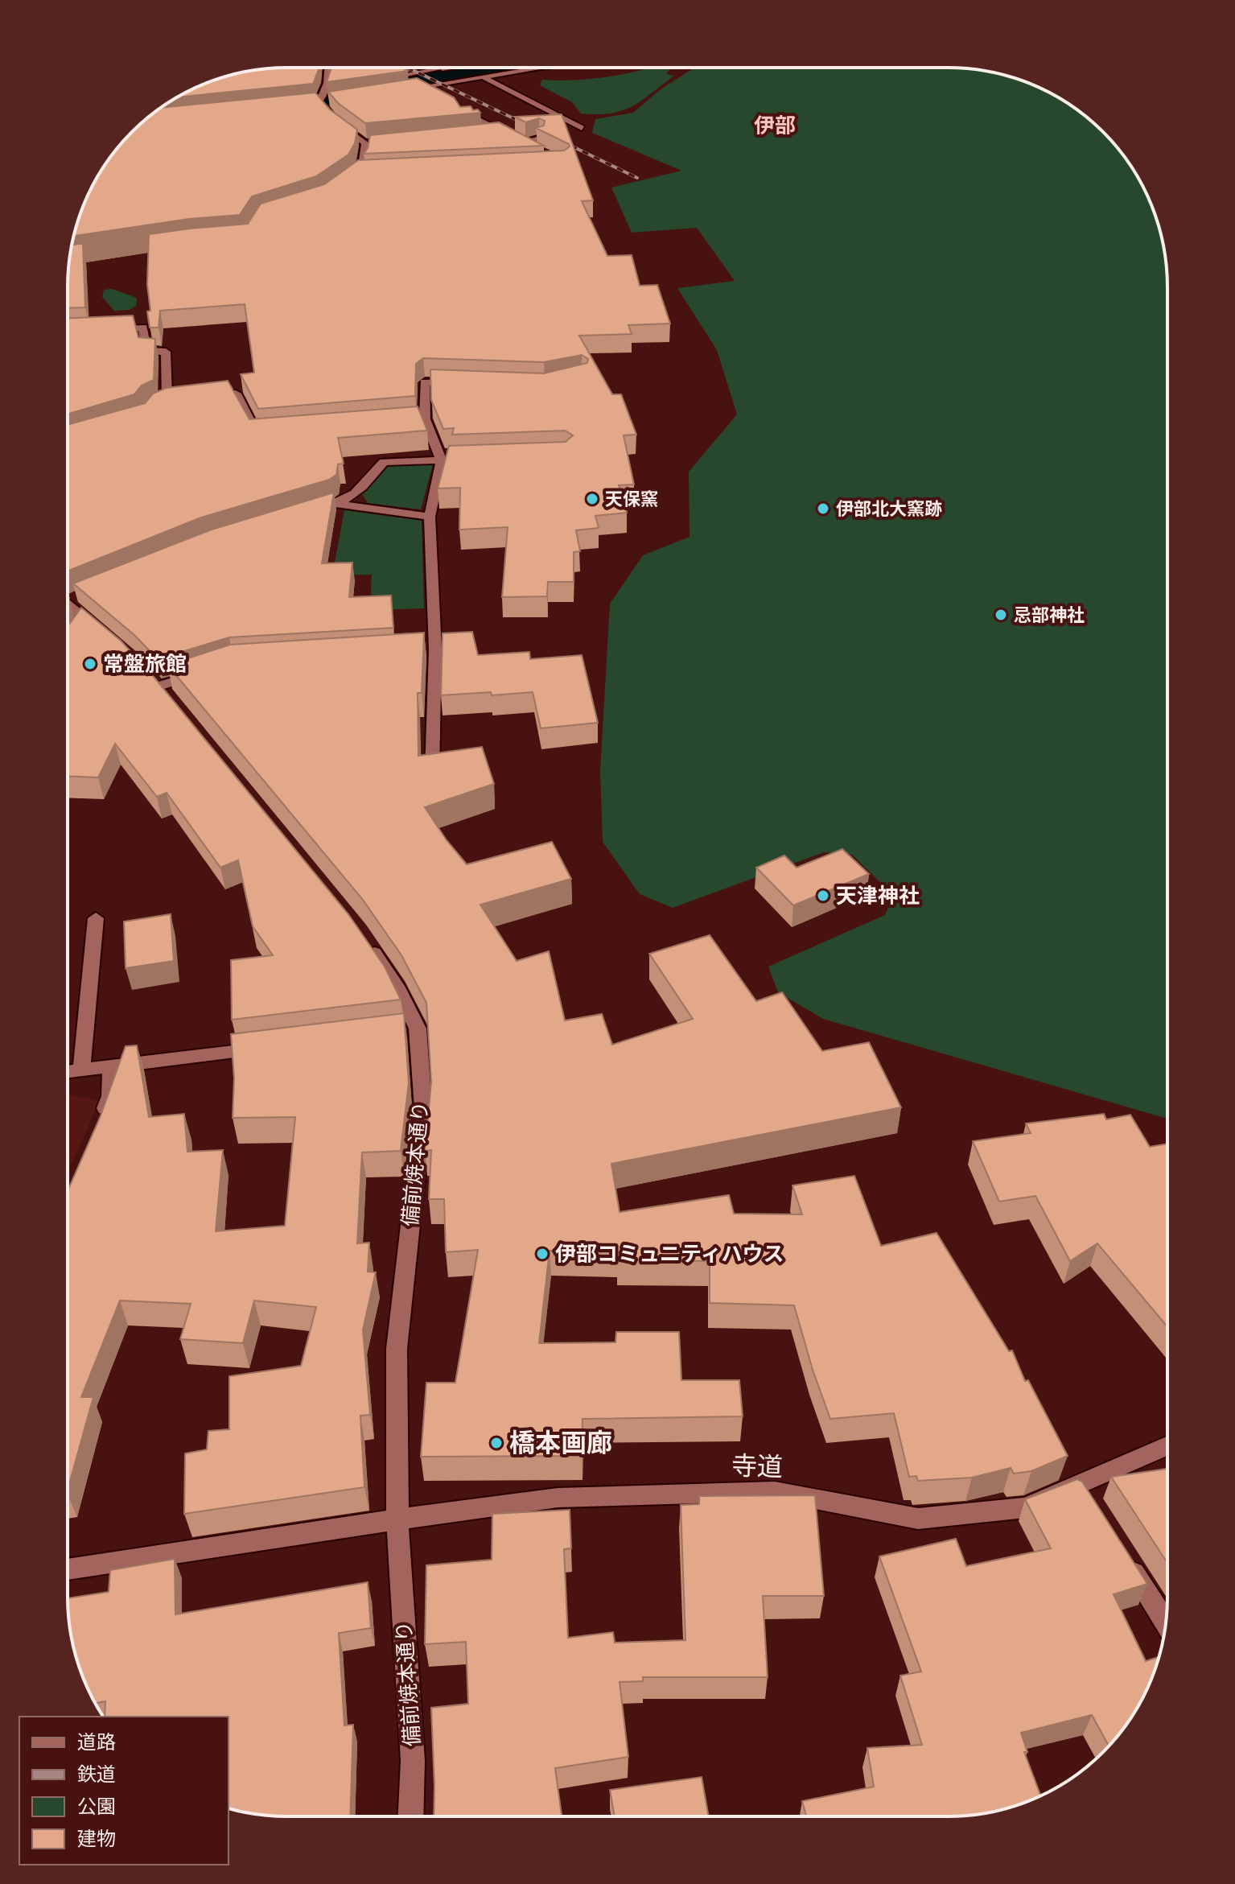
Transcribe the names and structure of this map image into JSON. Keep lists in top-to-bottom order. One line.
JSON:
{"streets":{"street":["備前焼本通り","寺道"]},"crossings":[["備前焼本通り","寺道"]],"districts":["伊部"],"places":["天保窯","伊部北大窯跡","忌部神社","常盤旅館","天津神社","伊部コミュニティハウス","橋本画廊"],"legend":["道路","鉄道","公園","建物"]}
